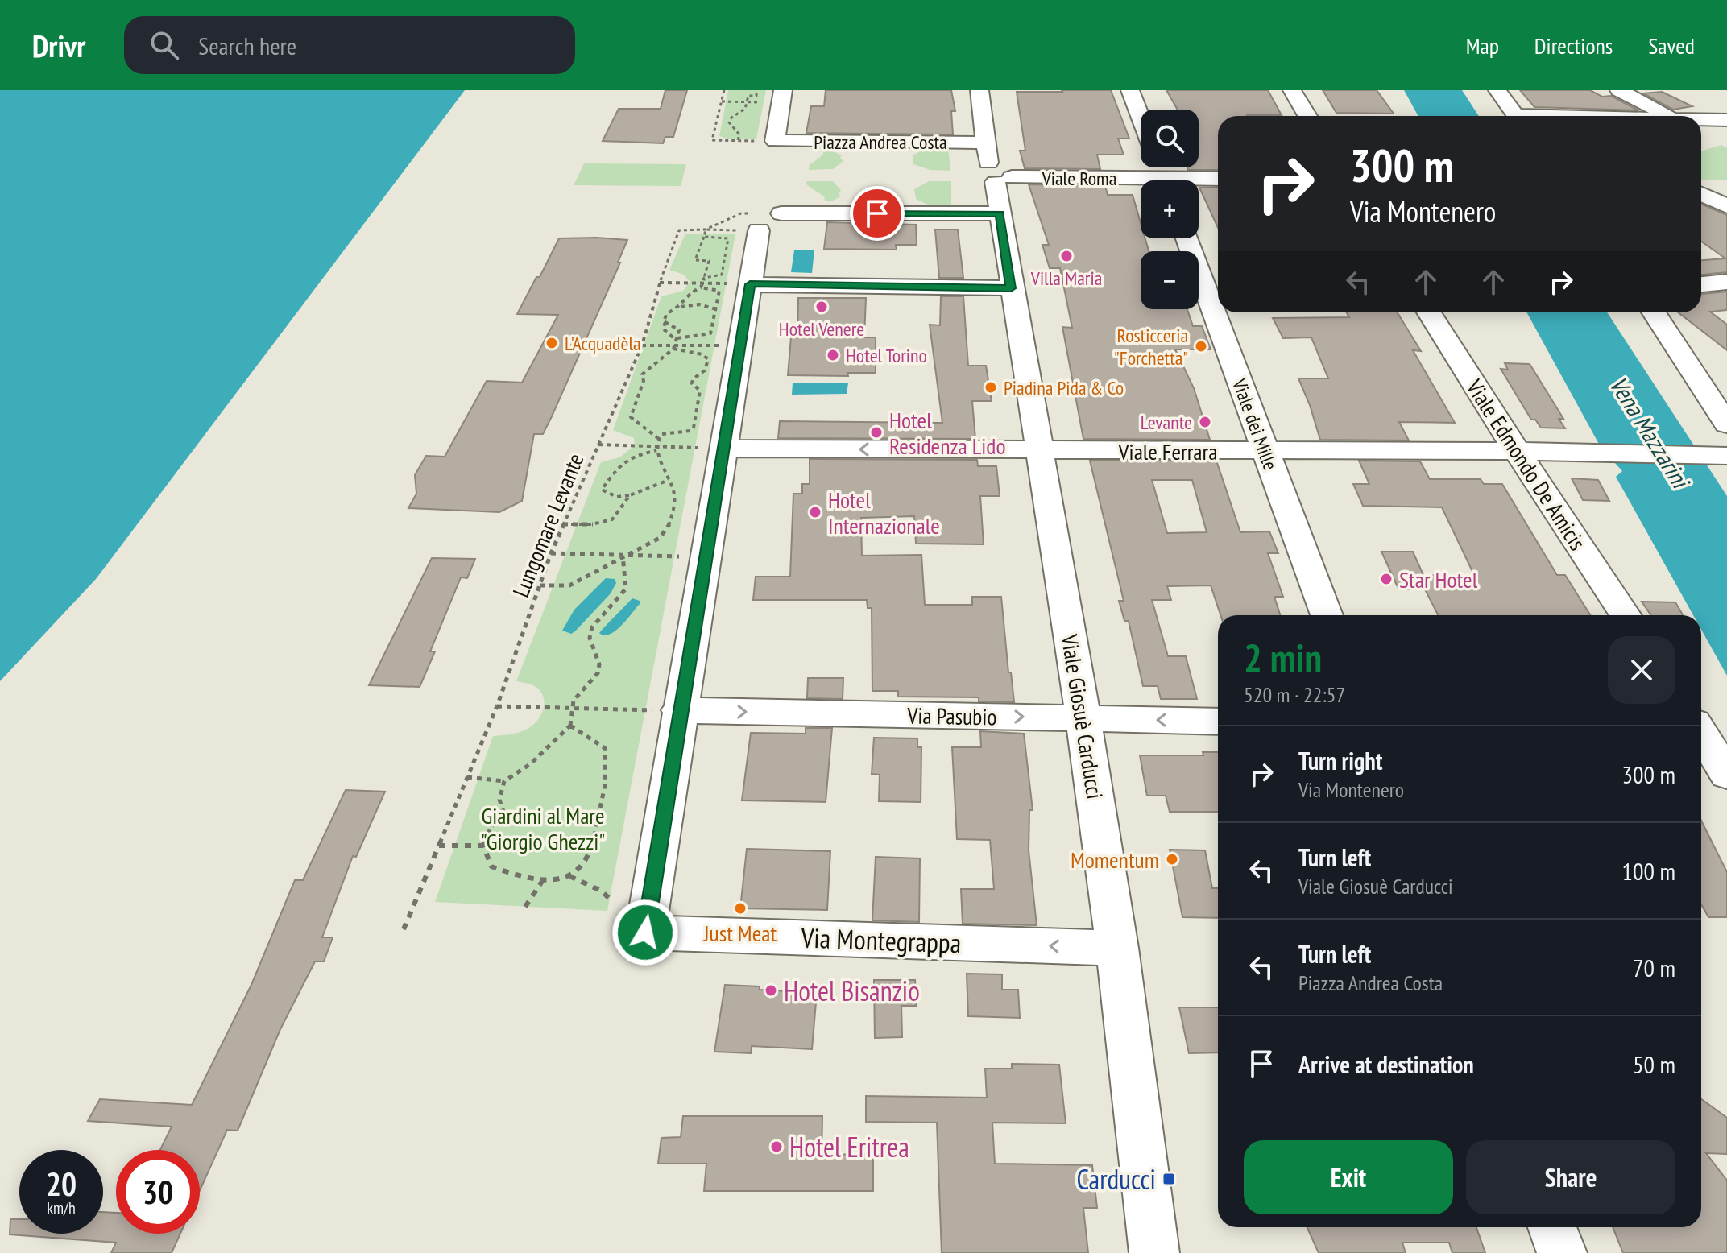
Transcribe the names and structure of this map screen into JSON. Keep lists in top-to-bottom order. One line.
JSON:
{"streets":{"street":["Piazza Andrea Costa","Viale Roma","Viale dei Mille","Viale Ferrara","Viale Edmondo De Amicis","Via Pasubio","Viale Giosuè Carducci","Via Montegrappa"],"path":["Lungomare Levante"]},"crossings":[["Piazza Andrea Costa","Viale Giosuè Carducci"],["Viale Roma","Viale Giosuè Carducci"],["Viale dei Mille","Viale Ferrara"],["Viale Ferrara","Viale Edmondo De Amicis"],["Viale Ferrara","Viale Giosuè Carducci"],["Via Pasubio","Viale Giosuè Carducci"],["Via Pasubio","Via Montegrappa"],["Viale Giosuè Carducci","Via Montegrappa"]],"water":["Vena Mazzarini"],"parks":["Giardini al Mare \"Giorgio Ghezzi\""],"places":{"other":["Villa Maria","Hotel Venere","L'Acquadèla","Rosticceria \"Forchetta\"","Hotel Torino","Piadina Pida & Co","Levante","Hotel Residenza Lido","Hotel Internazionale","Star Hotel","Momentum","Just Meat","Hotel Bisanzio","Hotel Eritrea"],"transit":["Carducci"]},"page":{"header":"Drivr","search":"Search here","nav":["Map","Directions","Saved"],"map_buttons":["+","−"],"turn":["300 m","Via Montenero"],"heading":["2 min","520 m · 22:57"],"list":[{"name":"Turn right","note":"Via Montenero","value":"300 m"},{"name":"Turn left","note":"Viale Giosuè Carducci","value":"100 m"},{"name":"Turn left","note":"Piazza Andrea Costa","value":"70 m"},{"name":"Arrive at destination","value":"50 m"}],"buttons":["Exit","Share"],"speed":"20 km/h","limit":"30"}}
